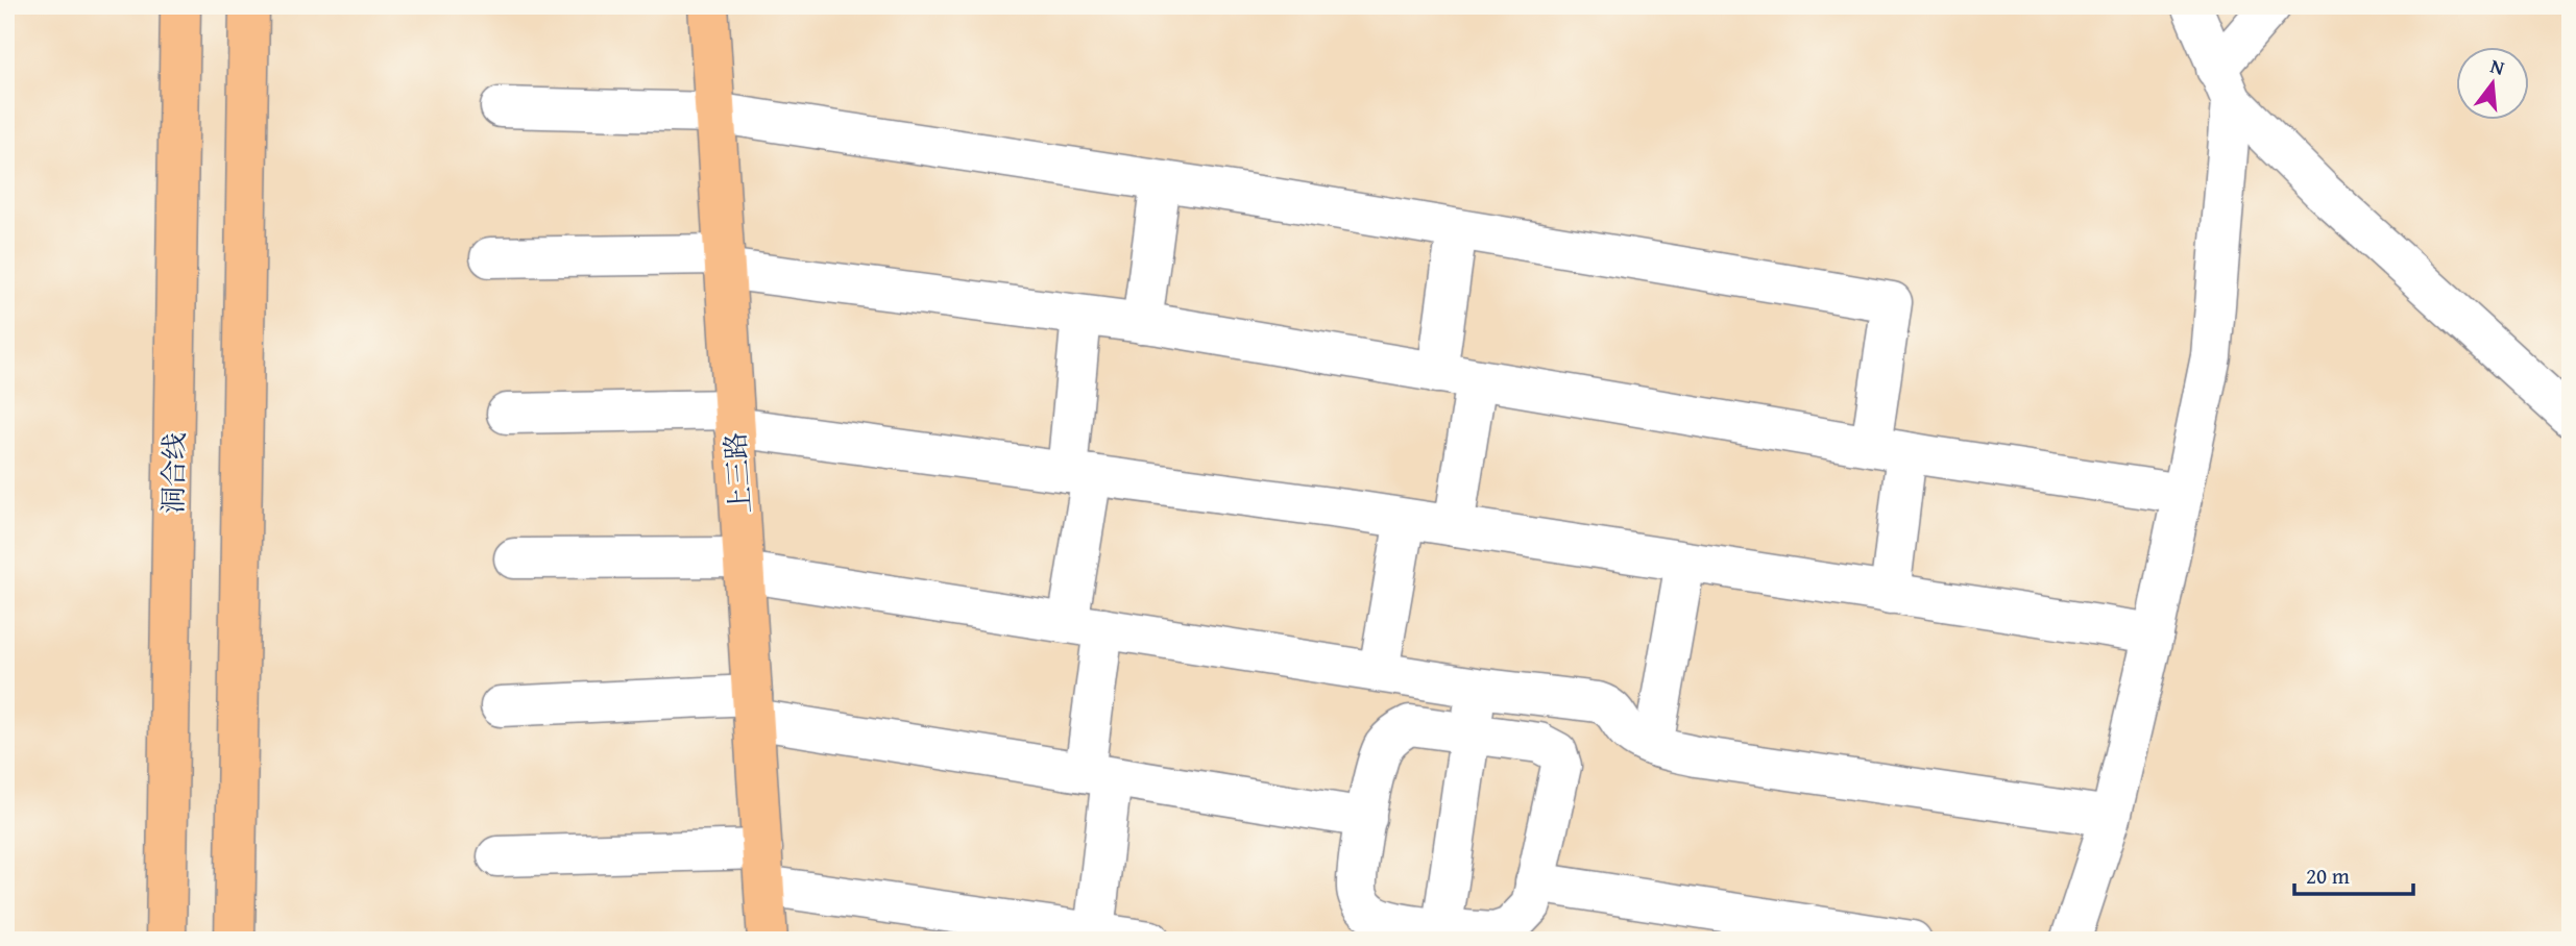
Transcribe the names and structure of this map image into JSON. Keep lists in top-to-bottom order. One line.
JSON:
{"streets":{"main road":["洞合线","上三路"]},"scale_bar":"20 m","north":"top"}
